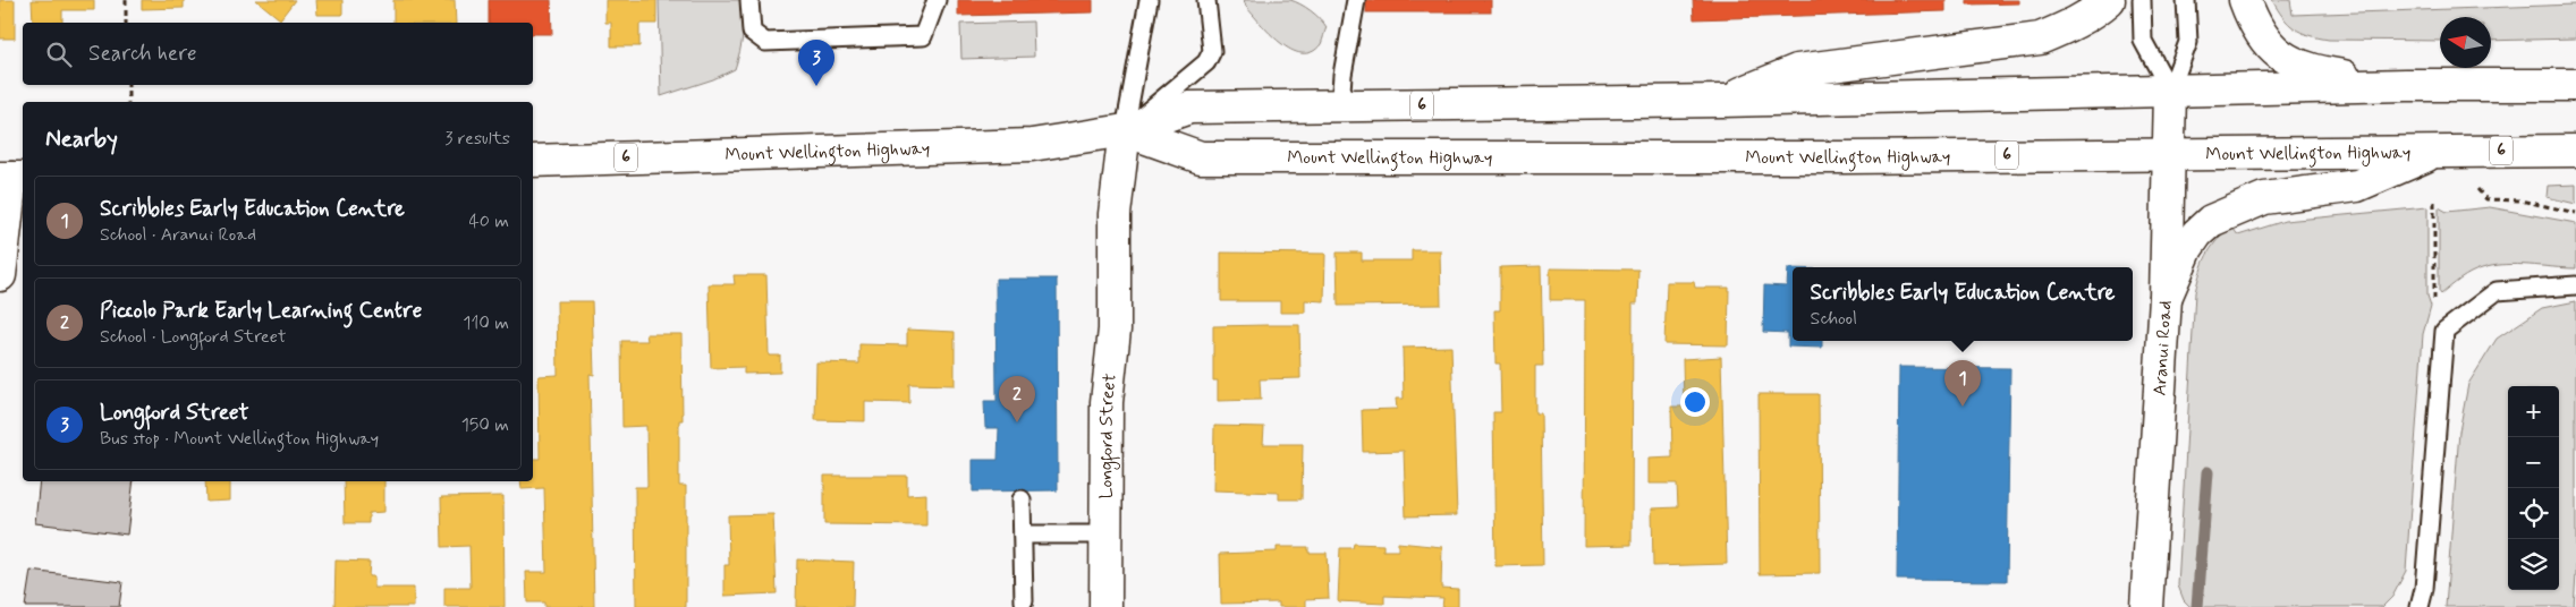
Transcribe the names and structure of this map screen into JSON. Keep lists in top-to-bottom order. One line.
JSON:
{"streets":{"main road":["6","Mount Wellington Highway","Aranui Road","Longford Street"]},"crossings":[["Mount Wellington Highway","Aranui Road"],["Mount Wellington Highway","Longford Street"]],"north":"left","page":{"search":"Search here","pins":["3","1","2"],"heading":["Nearby","3 results"],"list":[{"mark":"1","name":"Scribbles Early Education Centre","note":"School · Aranui Road","value":"40 m"},{"mark":"2","name":"Piccolo Park Early Learning Centre","note":"School · Longford Street","value":"110 m"},{"mark":"3","name":"Longford Street","note":"Bus stop · Mount Wellington Highway","value":"150 m"}],"popup":["Scribbles Early Education Centre","School"],"map_buttons":["+","−"]}}
